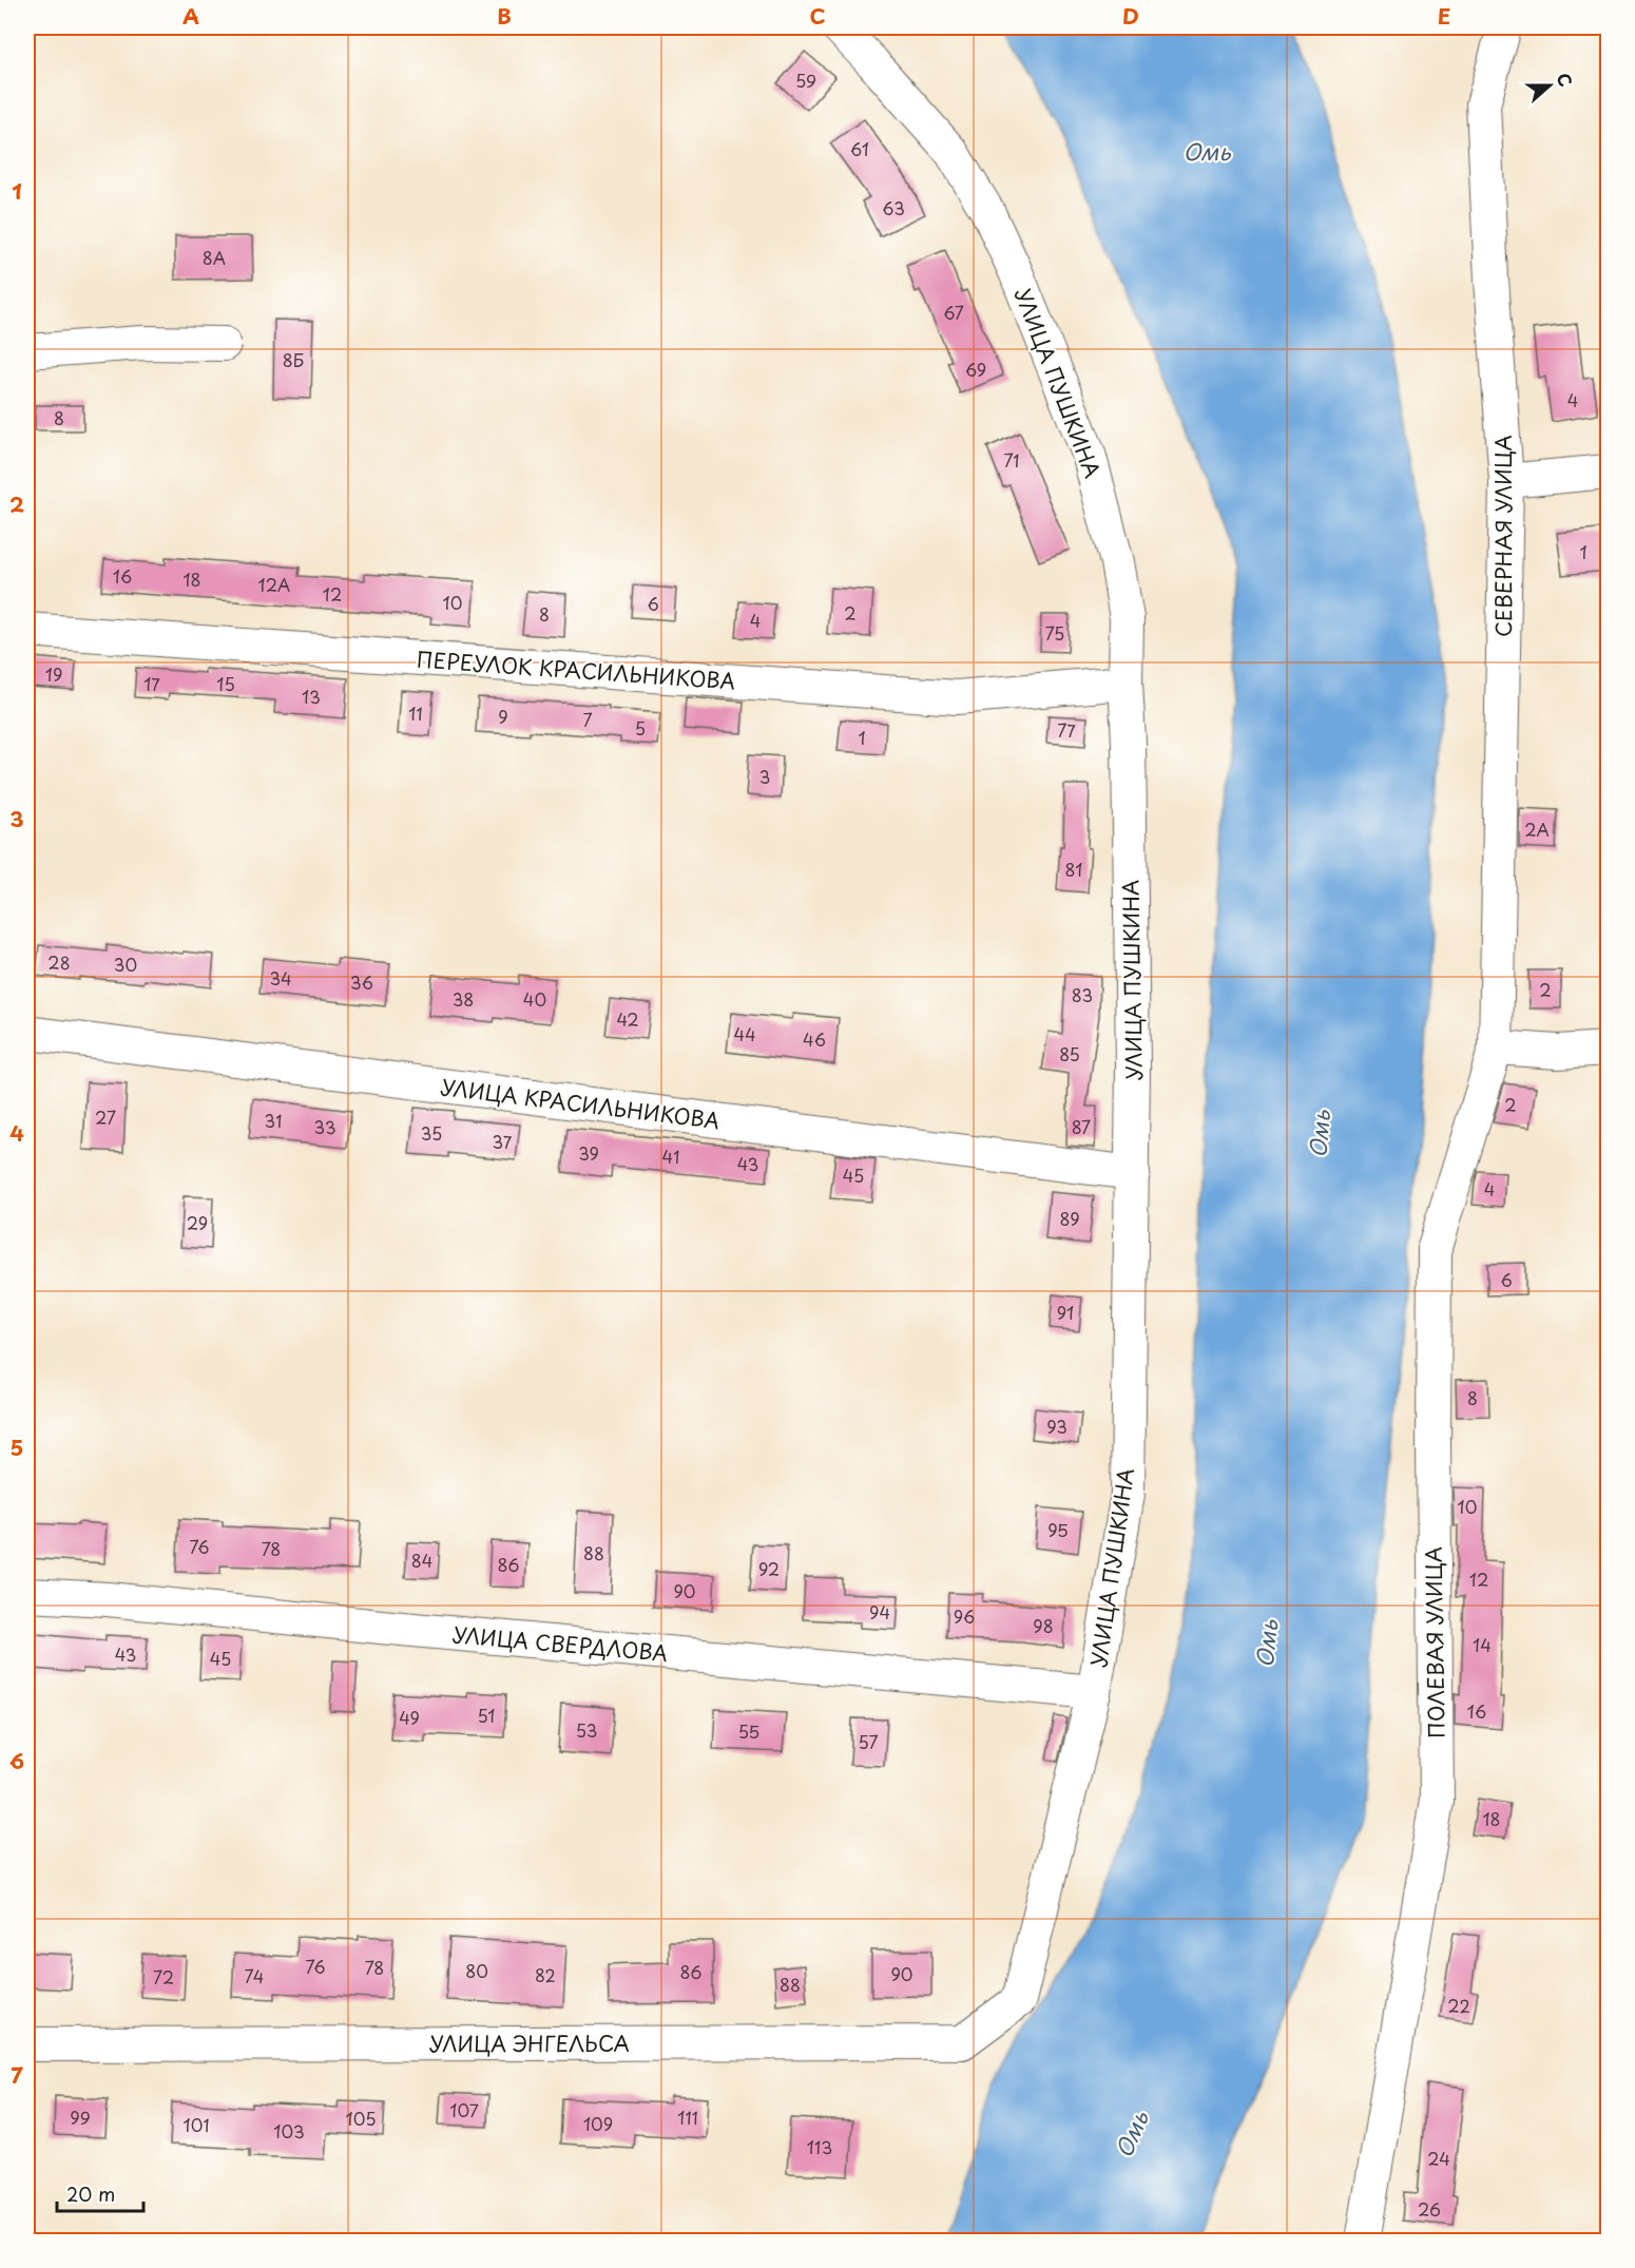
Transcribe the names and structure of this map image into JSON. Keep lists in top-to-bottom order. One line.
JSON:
{"streets":{"street":["УЛИЦА ПУШКИНА","СЕВЕРНАЯ УЛИЦА","ПЕРЕУЛОК КРАСИЛЬНИКОВА","УЛИЦА КРАСИЛЬНИКОВА","ПОЛЕВАЯ УЛИЦА","УЛИЦА СВЕРДЛОВА","УЛИЦА ЭНГЕЛЬСА"]},"crossings":[["УЛИЦА ПУШКИНА","ПЕРЕУЛОК КРАСИЛЬНИКОВА"],["УЛИЦА ПУШКИНА","УЛИЦА КРАСИЛЬНИКОВА"],["УЛИЦА ПУШКИНА","УЛИЦА СВЕРДЛОВА"],["УЛИЦА ПУШКИНА","УЛИЦА ЭНГЕЛЬСА"],["СЕВЕРНАЯ УЛИЦА","ПОЛЕВАЯ УЛИЦА"]],"water":["Омь"],"house_numbers":["59","61","63","8А","67","8Б","69","4","8","71","1","16","18","12А","12","10","6","2","8","4","75","19","17","15","13","11","9","7","5","77","1","3","2А","81","28","30","34","36","2","83","38","40","42","44","46","85","2","27","31","33","87","35","37","39","41","43","45","4","89","29","6","91","8","93","10","95","76","78","88","84","86","92","12","90","94","96","98","14","43","45","16","51","49","53","55","57","18","76","78","80","86","90","82","74","72","88","22","107","99","111","105","109","101","103","113","24","26"],"scale_bar":"20 m","north":"right","grid":{"columns":["A","B","C","D","E"],"rows":["1","2","3","4","5","6","7"]}}
